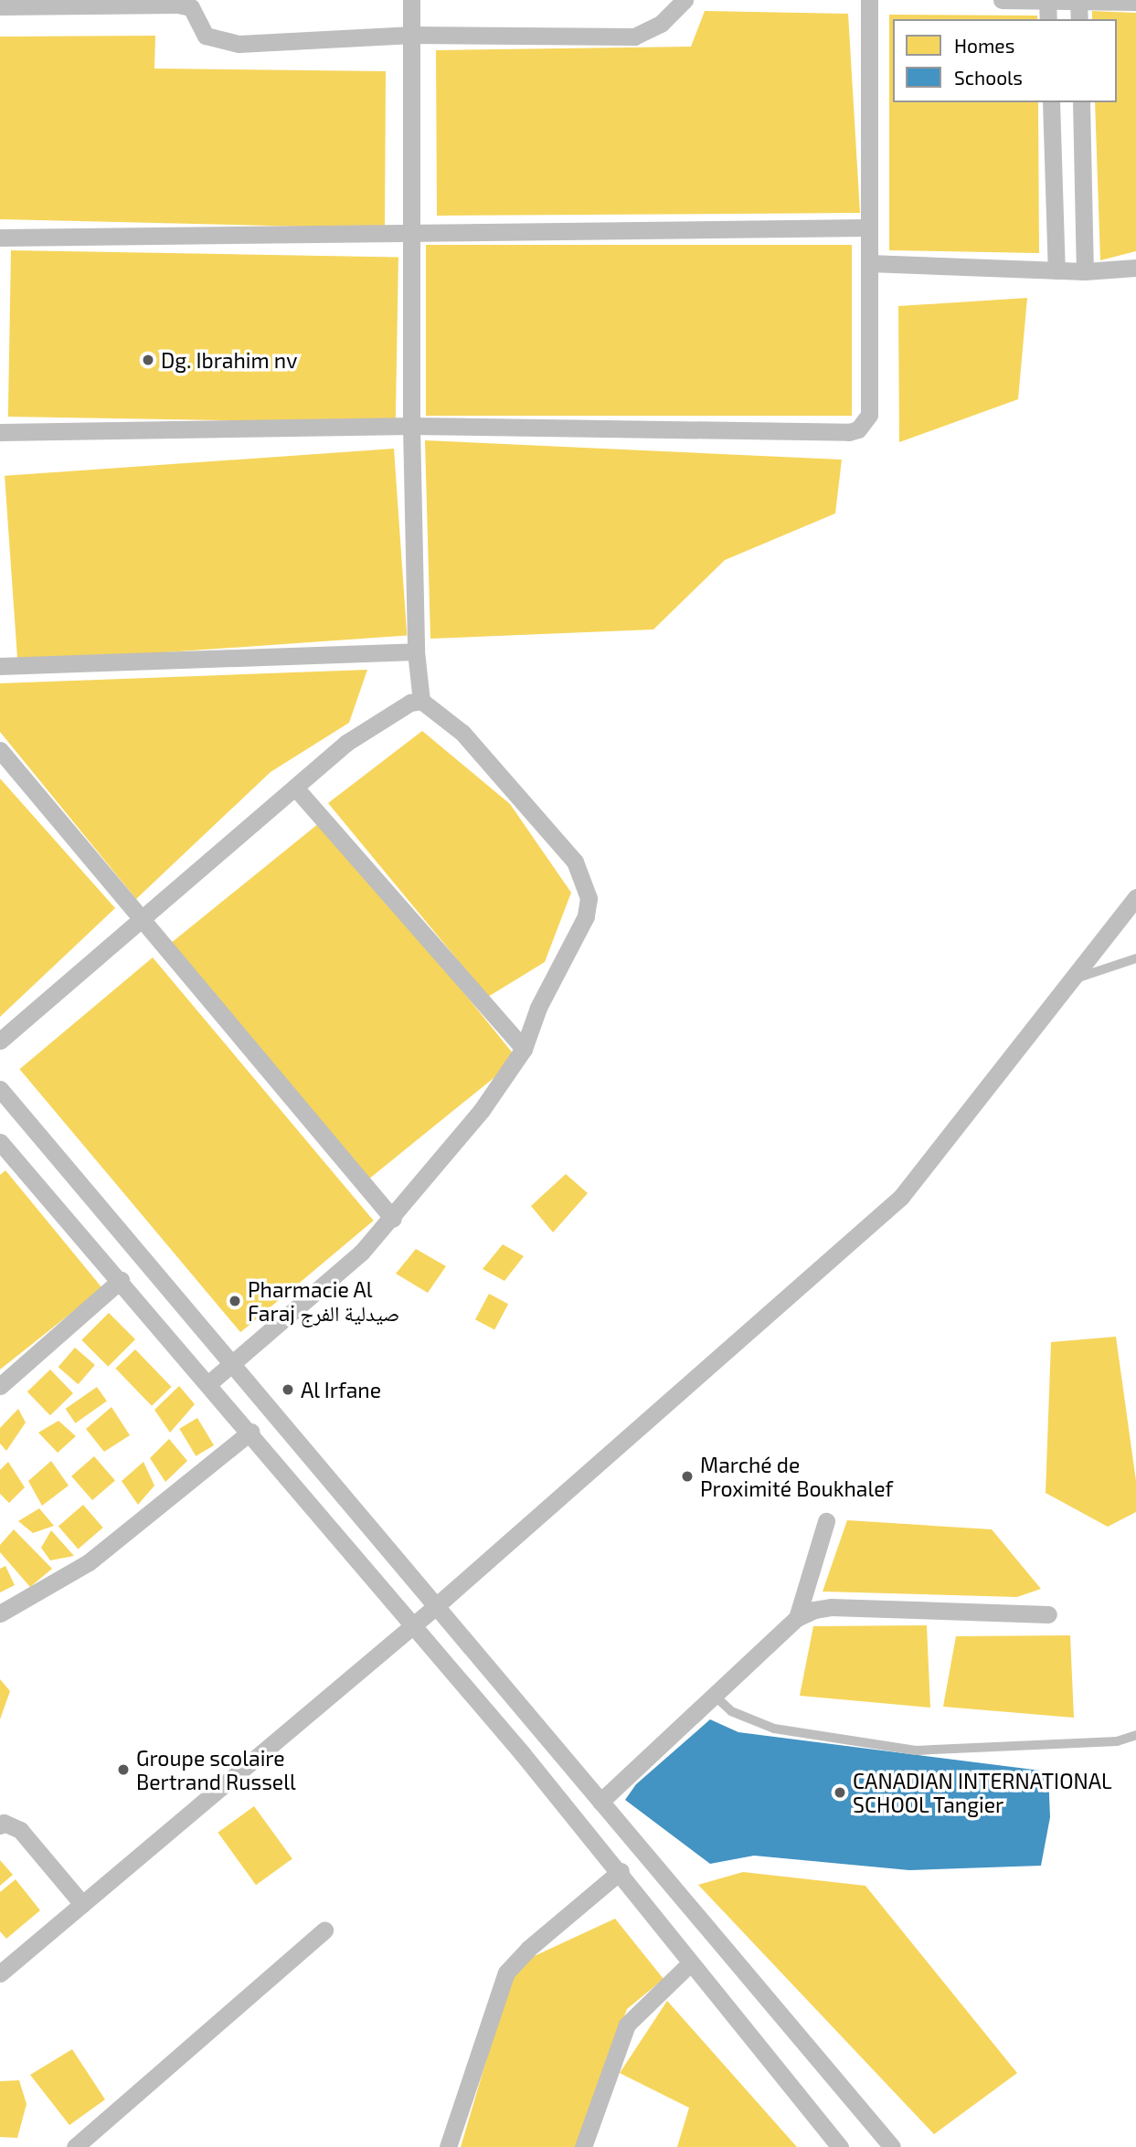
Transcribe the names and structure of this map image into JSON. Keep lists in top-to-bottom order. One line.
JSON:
{"places":["Dg. Ibrahim nv","Pharmacie Al Faraj صيدلية الفرج","Al Irfane","Marché de Proximité Boukhalef","Groupe scolaire Bertrand Russell","CANADIAN INTERNATIONAL SCHOOL Tangier"],"legend":["Homes","Schools"]}
